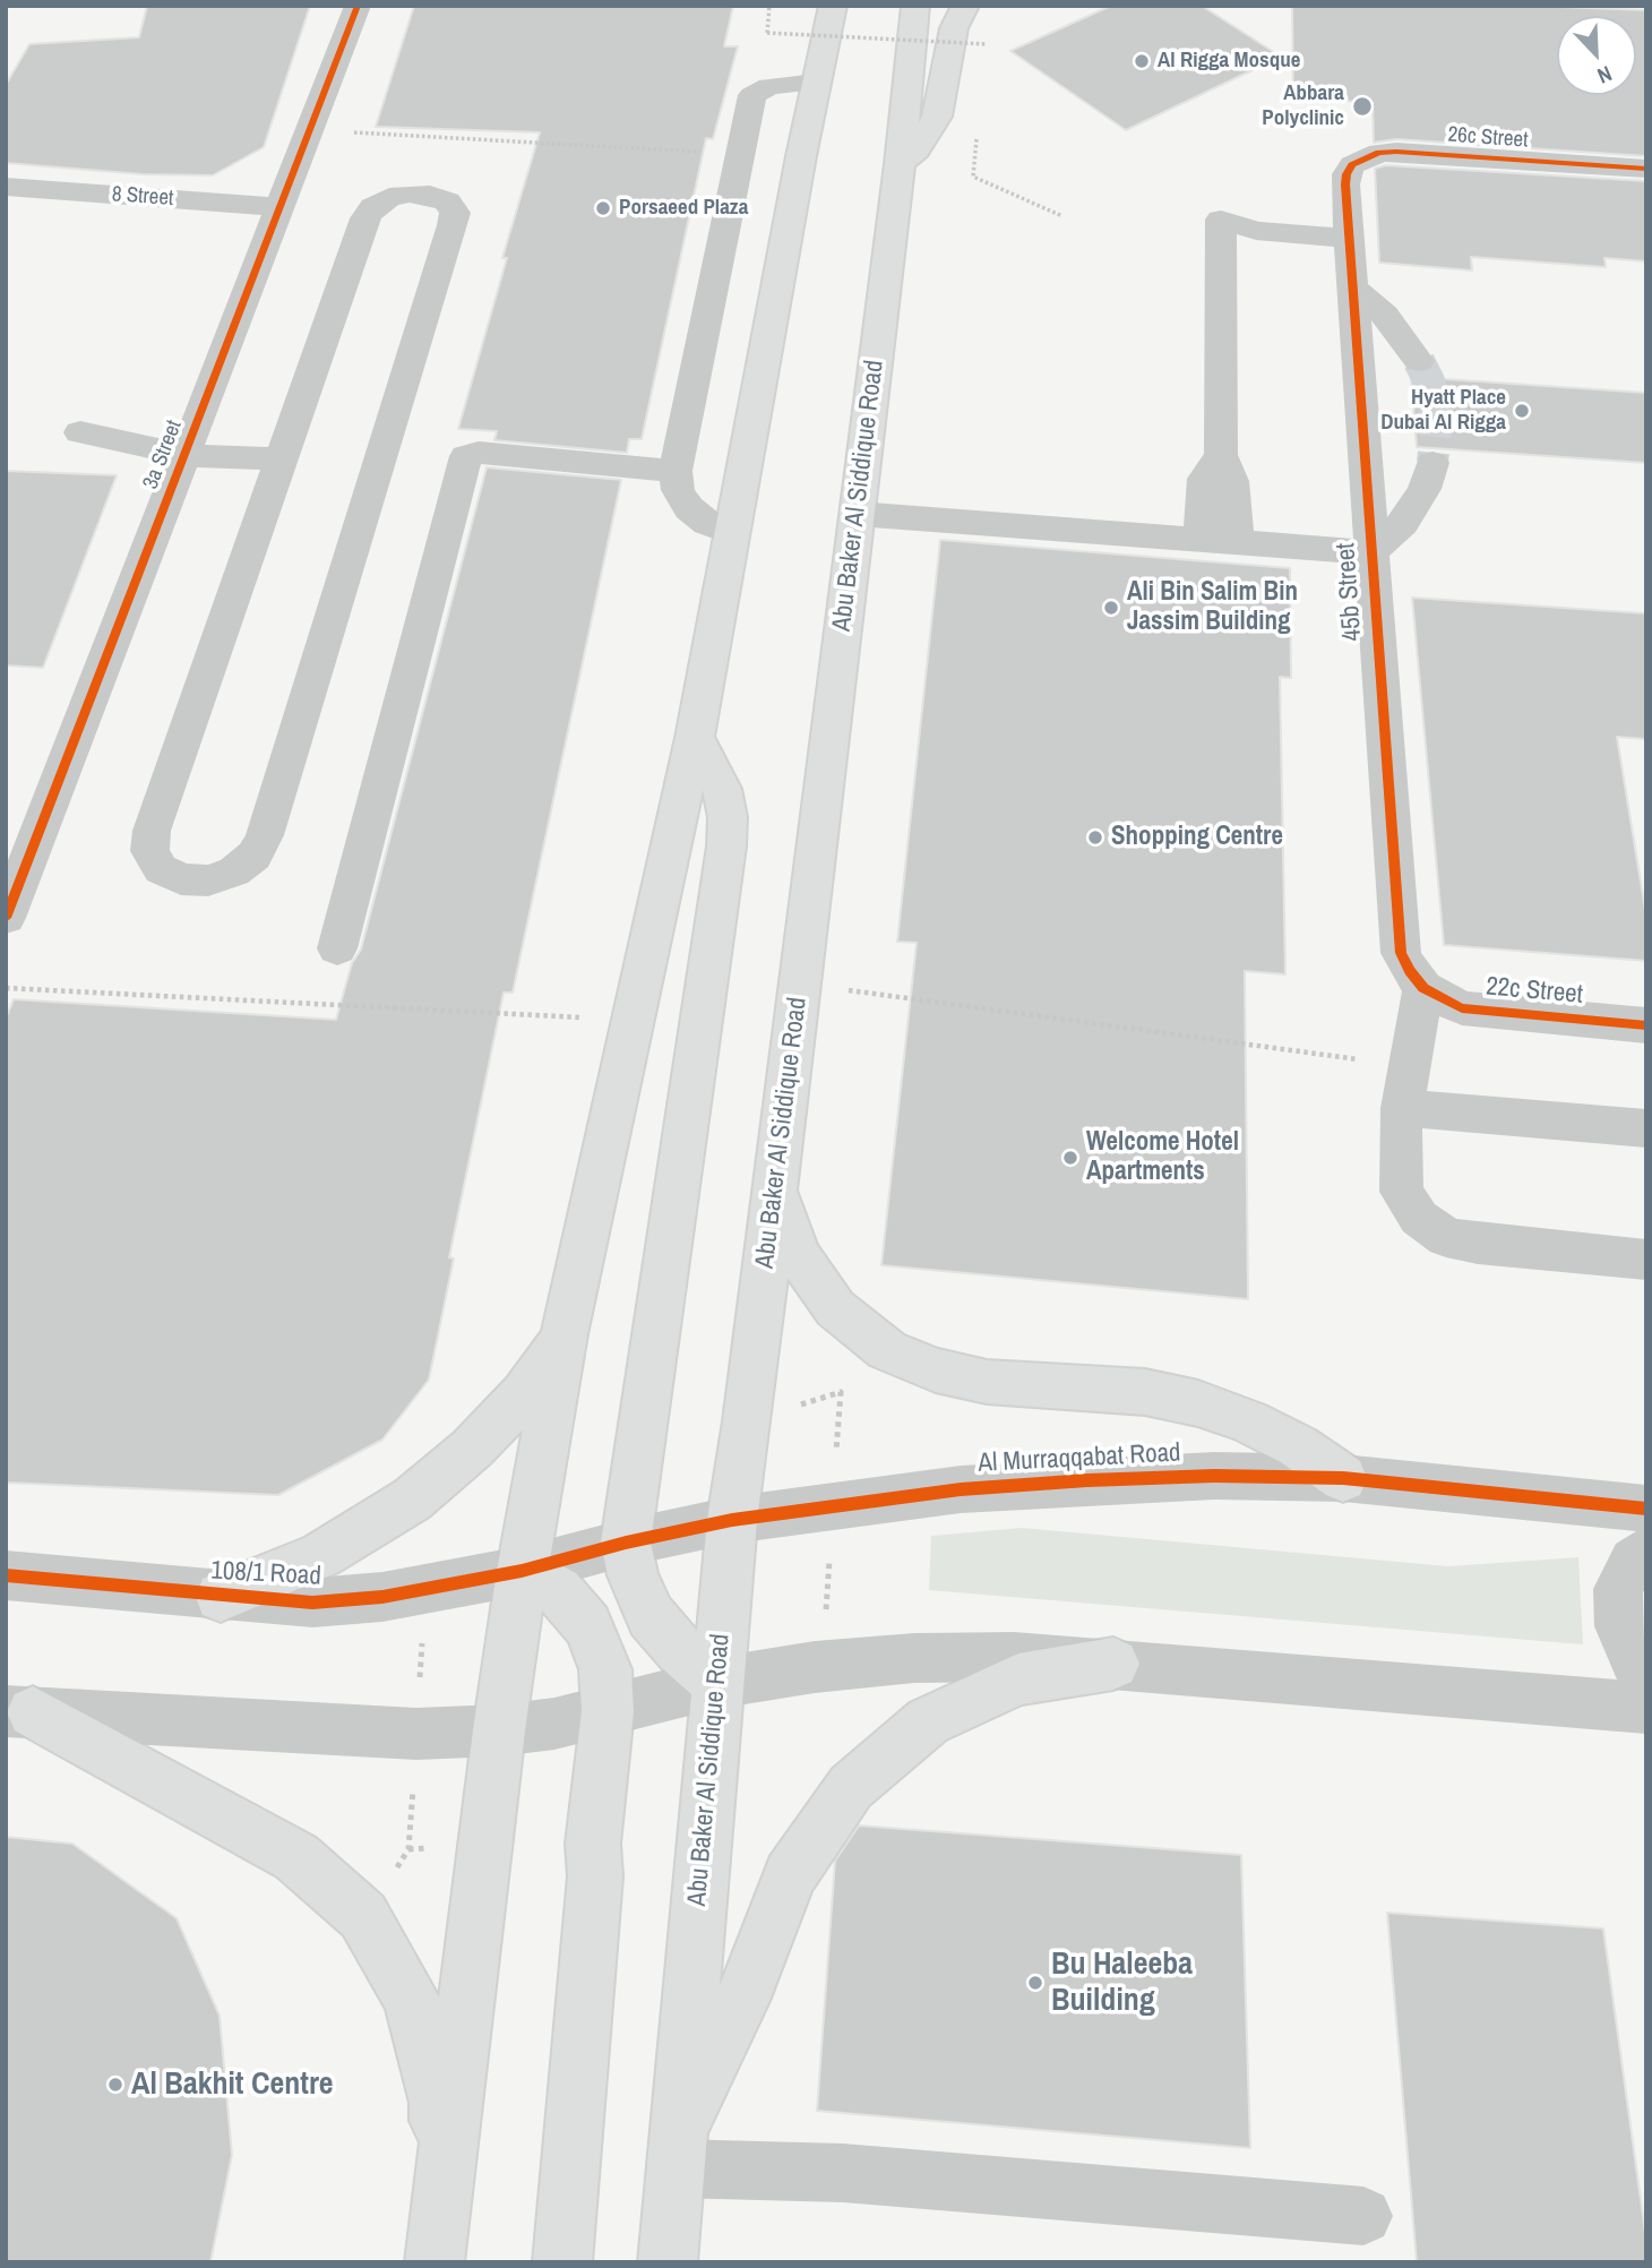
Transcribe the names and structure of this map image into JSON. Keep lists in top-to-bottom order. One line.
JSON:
{"streets":{"main road":["Abu Baker Al Siddique Road"],"street":["26c Street","8 Street","3a Street","45b Street","22c Street","Al Murraqqabat Road","108/1 Road"]},"crossings":[["26c Street","45b Street"],["8 Street","3a Street"],["Abu Baker Al Siddique Road","Al Murraqqabat Road"],["45b Street","22c Street"],["Al Murraqqabat Road","108/1 Road"]],"places":["Al Rigga Mosque","Abbara Polyclinic","Porsaeed Plaza","Hyatt Place Dubai Al Rigga","Ali Bin Salim Bin Jassim Building","Shopping Centre","Welcome Hotel Apartments","Bu Haleeba Building","Al Bakhit Centre"],"north":"bottom right"}
